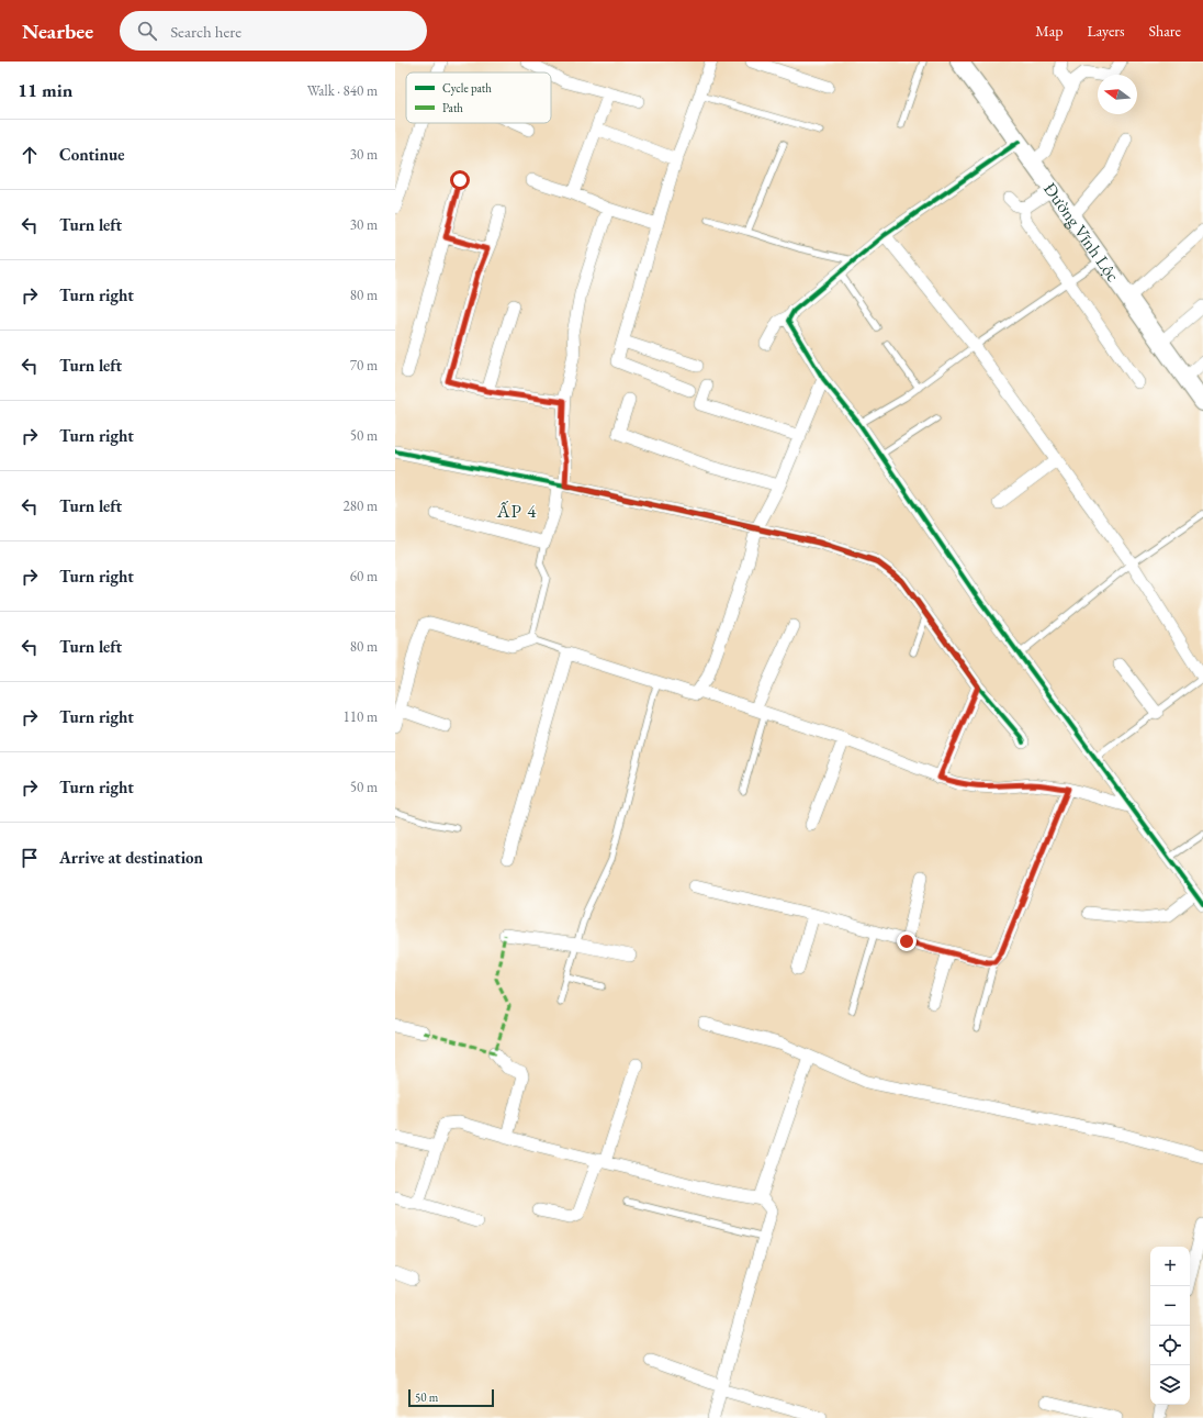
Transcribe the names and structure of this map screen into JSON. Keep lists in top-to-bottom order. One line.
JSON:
{"streets":{"main road":["Đường Vĩnh Lộc"]},"districts":["ẤP 4"],"legend":["Cycle path","Path"],"scale_bar":"50 m","north":"left","page":{"header":"Nearbee","search":"Search here","nav":["Map","Layers","Share"],"heading":["11 min","Walk · 840 m"],"list":[["Continue","30 m"],["Turn left","30 m"],["Turn right","80 m"],["Turn left","70 m"],["Turn right","50 m"],["Turn left","280 m"],["Turn right","60 m"],["Turn left","80 m"],["Turn right","110 m"],["Turn right","50 m"],"Arrive at destination"],"map_buttons":["+","−"],"scale":"50 m"}}
